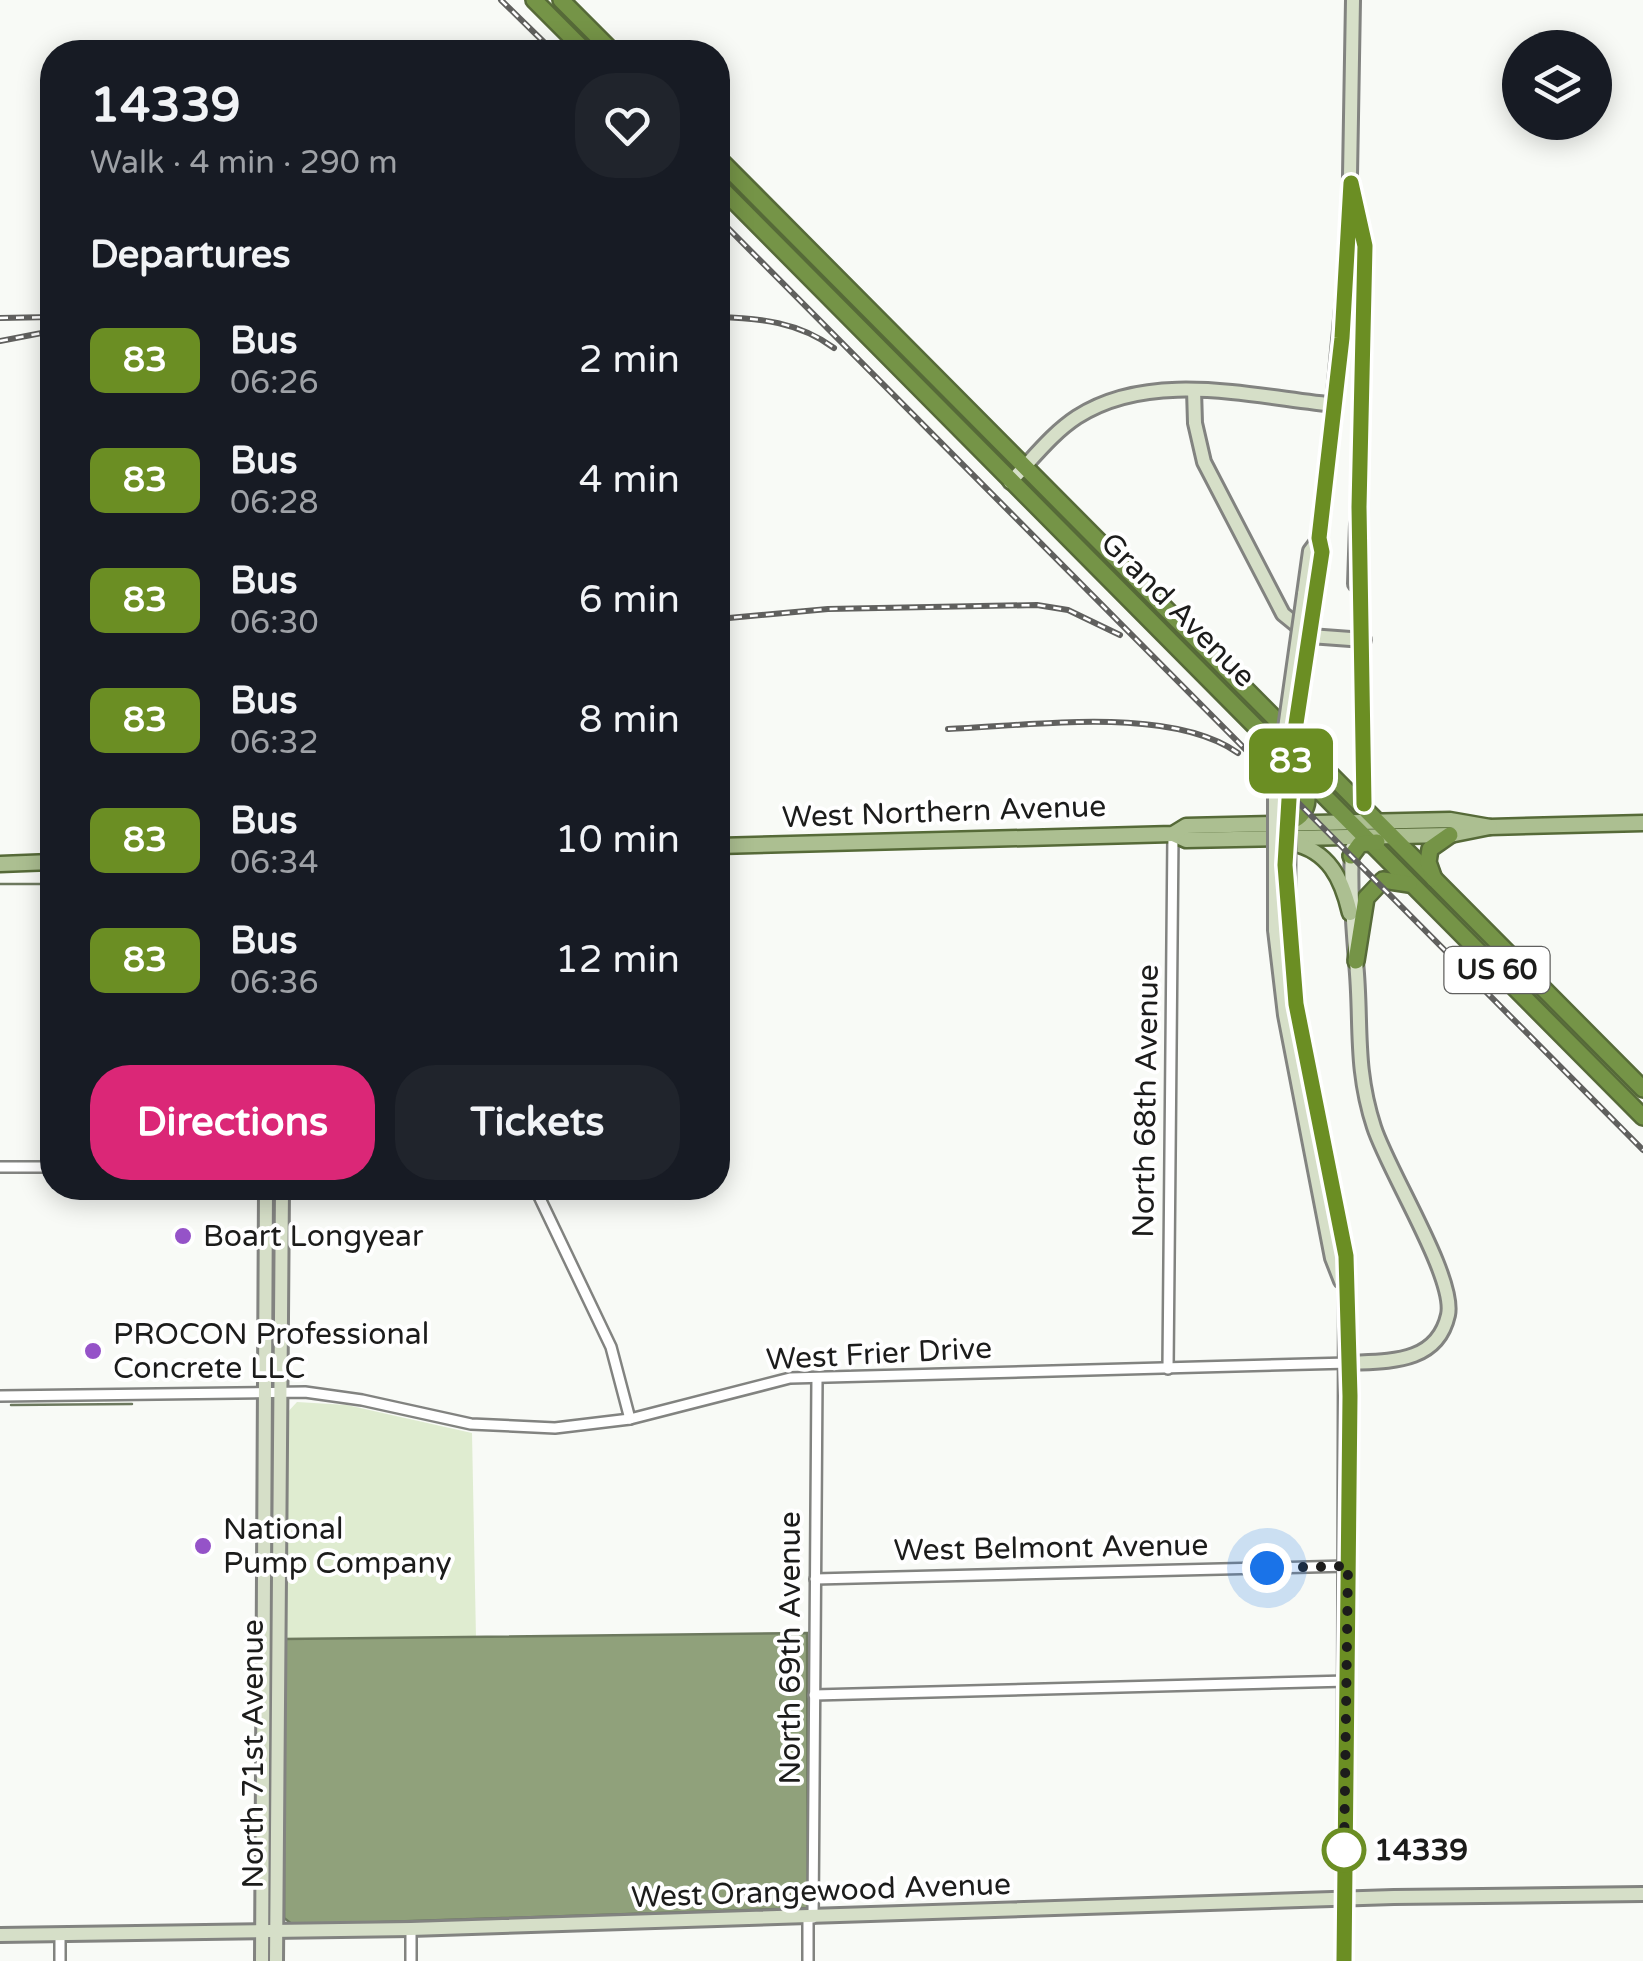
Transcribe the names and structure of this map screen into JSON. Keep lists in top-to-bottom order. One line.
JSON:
{"streets":{"highway":["Grand Avenue","US 60"],"main road":["West Northern Avenue","North 71st Avenue","West Orangewood Avenue"],"street":["North 68th Avenue","West Frier Drive","West Belmont Avenue","North 69th Avenue"]},"crossings":[["Grand Avenue","West Northern Avenue"],["West Northern Avenue","North 68th Avenue"],["North 68th Avenue","West Frier Drive"],["West Frier Drive","North 69th Avenue"],["West Frier Drive","North 71st Avenue"],["West Belmont Avenue","North 69th Avenue"],["North 69th Avenue","West Orangewood Avenue"],["North 71st Avenue","West Orangewood Avenue"]],"places":["Boart Longyear","PROCON Professional Concrete LLC","National Pump Company","14339"],"lines":["bus line 83"],"page":{"on_map":"83","heading":[["14339","Walk · 4 min · 290 m"],"Departures"],"list":[{"mark":"83","name":"Bus","note":"06:26","value":"2 min"},{"mark":"83","name":"Bus","note":"06:28","value":"4 min"},{"mark":"83","name":"Bus","note":"06:30","value":"6 min"},{"mark":"83","name":"Bus","note":"06:32","value":"8 min"},{"mark":"83","name":"Bus","note":"06:34","value":"10 min"},{"mark":"83","name":"Bus","note":"06:36","value":"12 min"}],"buttons":["Directions","Tickets"]}}
